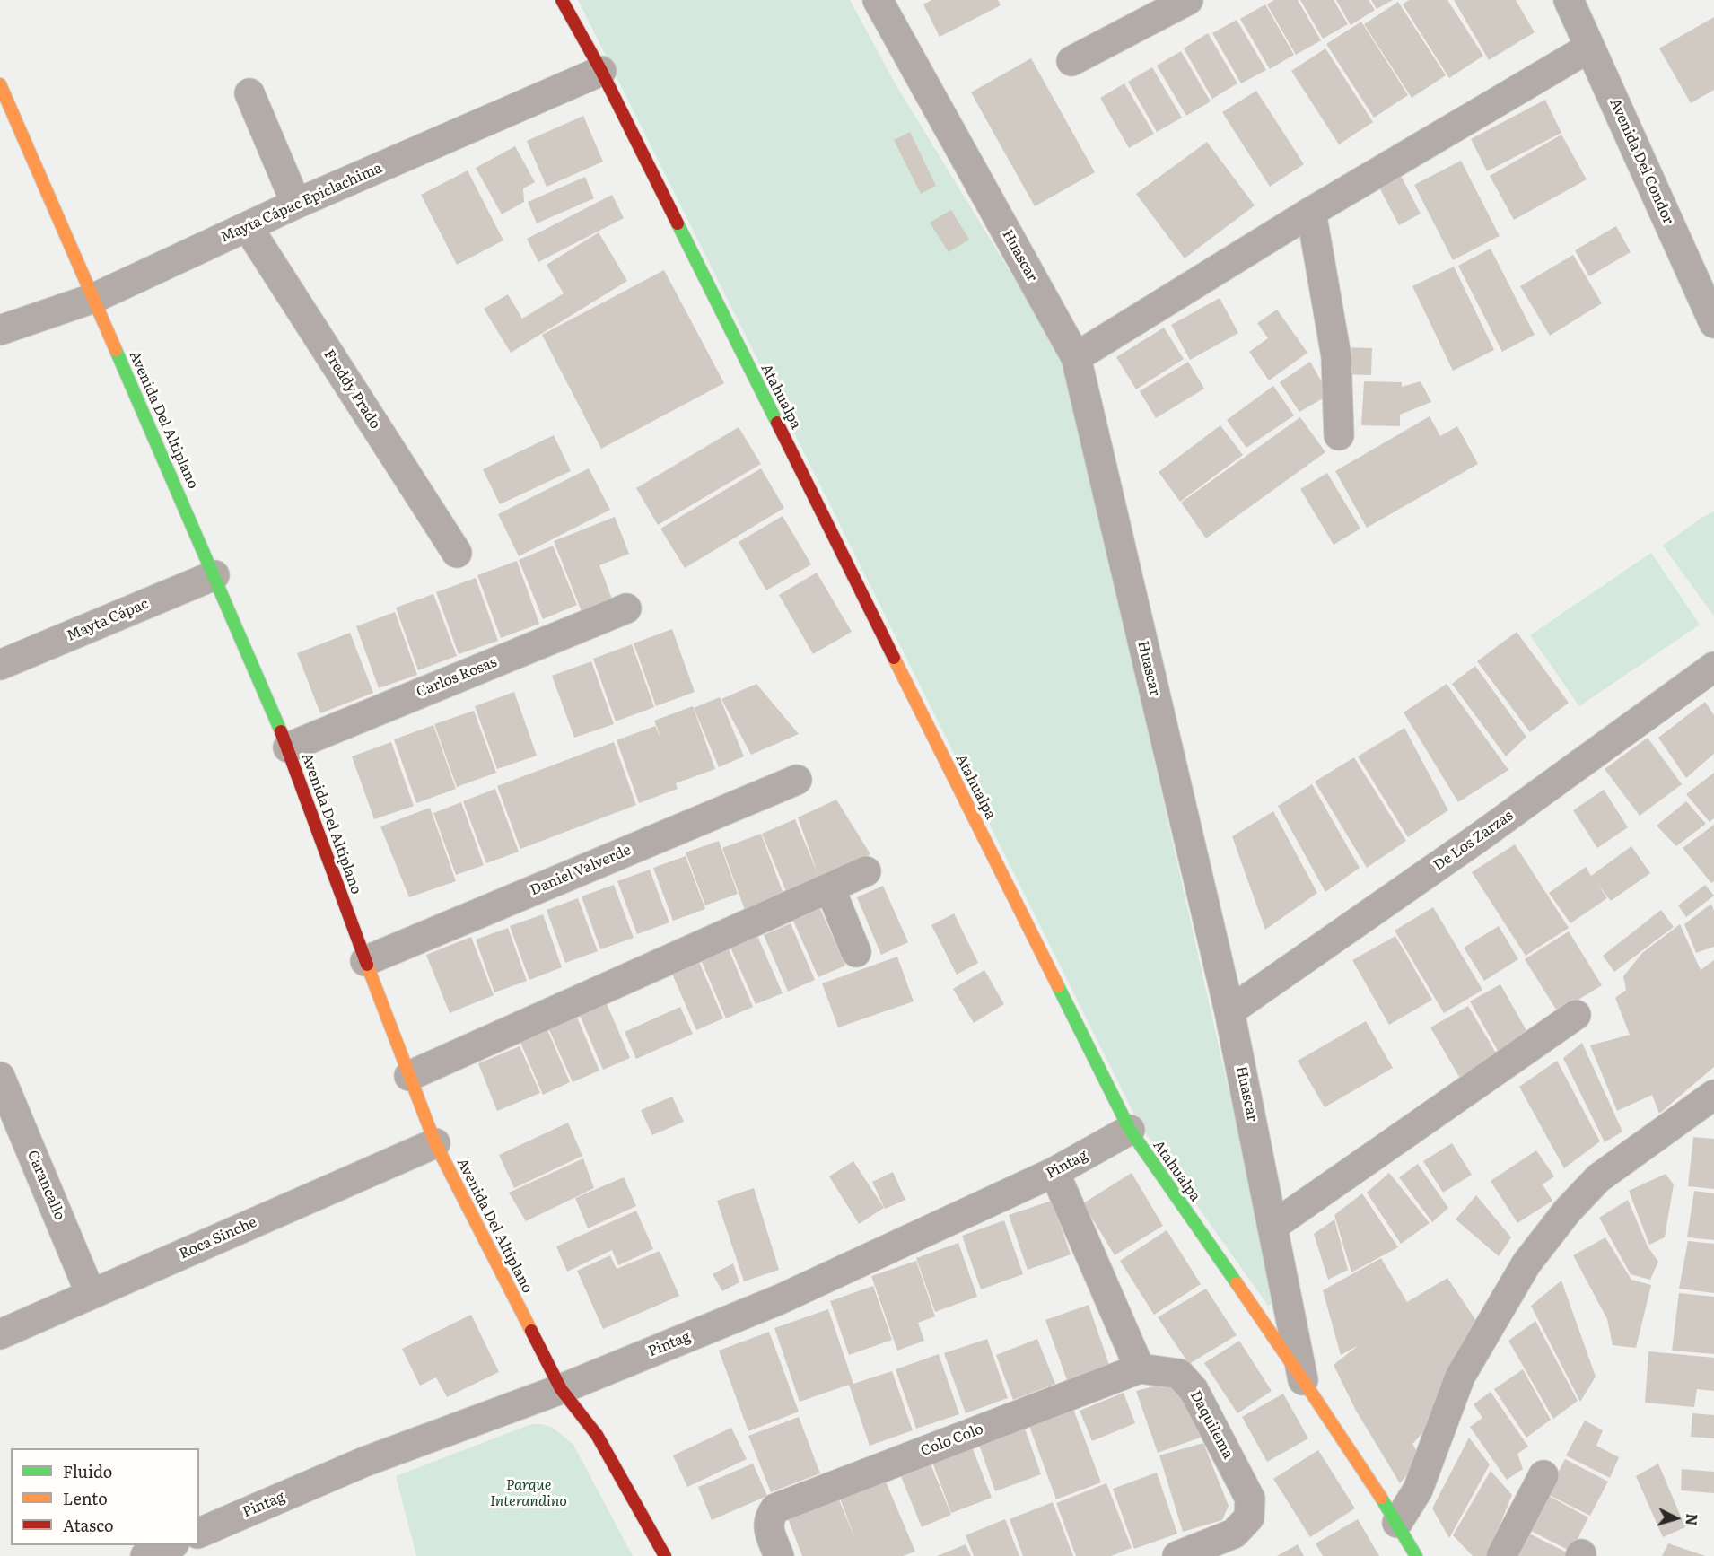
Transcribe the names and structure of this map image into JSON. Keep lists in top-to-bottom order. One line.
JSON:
{"streets":{"street":["Avenida Del Condor","Mayta Cápac Epiclachima","Huascar","Freddy Prado","Atahualpa","Avenida Del Altiplano","Mayta Cápac","Carlos Rosas","De Los Zarzas","Daniel Valverde","Pintag","Carancallo","Roca Sinche","Daquilema","Colo Colo"]},"crossings":[["Mayta Cápac Epiclachima","Freddy Prado"],["Mayta Cápac Epiclachima","Atahualpa"],["Mayta Cápac Epiclachima","Avenida Del Altiplano"],["Huascar","Atahualpa"],["Huascar","De Los Zarzas"],["Atahualpa","Pintag"],["Avenida Del Altiplano","Mayta Cápac"],["Avenida Del Altiplano","Carlos Rosas"],["Avenida Del Altiplano","Daniel Valverde"],["Avenida Del Altiplano","Pintag"],["Avenida Del Altiplano","Roca Sinche"],["Carancallo","Roca Sinche"],["Daquilema","Colo Colo"]],"parks":["Parque Interandino"],"legend":["Fluido","Lento","Atasco"],"north":"right"}
